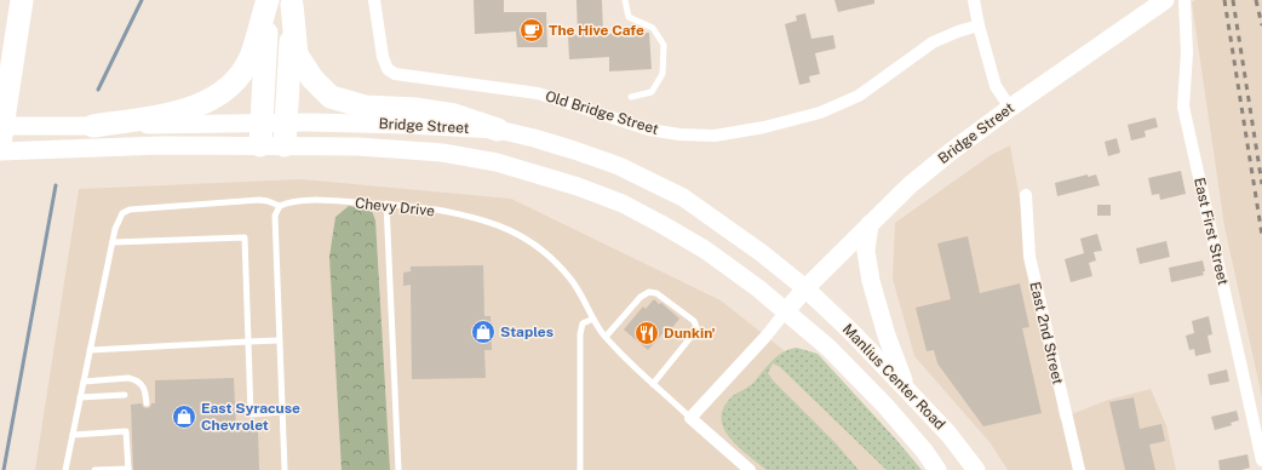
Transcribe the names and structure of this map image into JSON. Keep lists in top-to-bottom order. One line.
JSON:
{"streets":{"main road":["Bridge Street","Manlius Center Road"],"street":["Old Bridge Street","East First Street","East 2nd Street"],"lane":["Chevy Drive"]},"crossings":[["Bridge Street","Chevy Drive"],["Bridge Street","Manlius Center Road"]],"places":{"cafe":["The Hive Cafe"],"shop":["Staples","East Syracuse Chevrolet"],"restaurant":["Dunkin'"]}}
